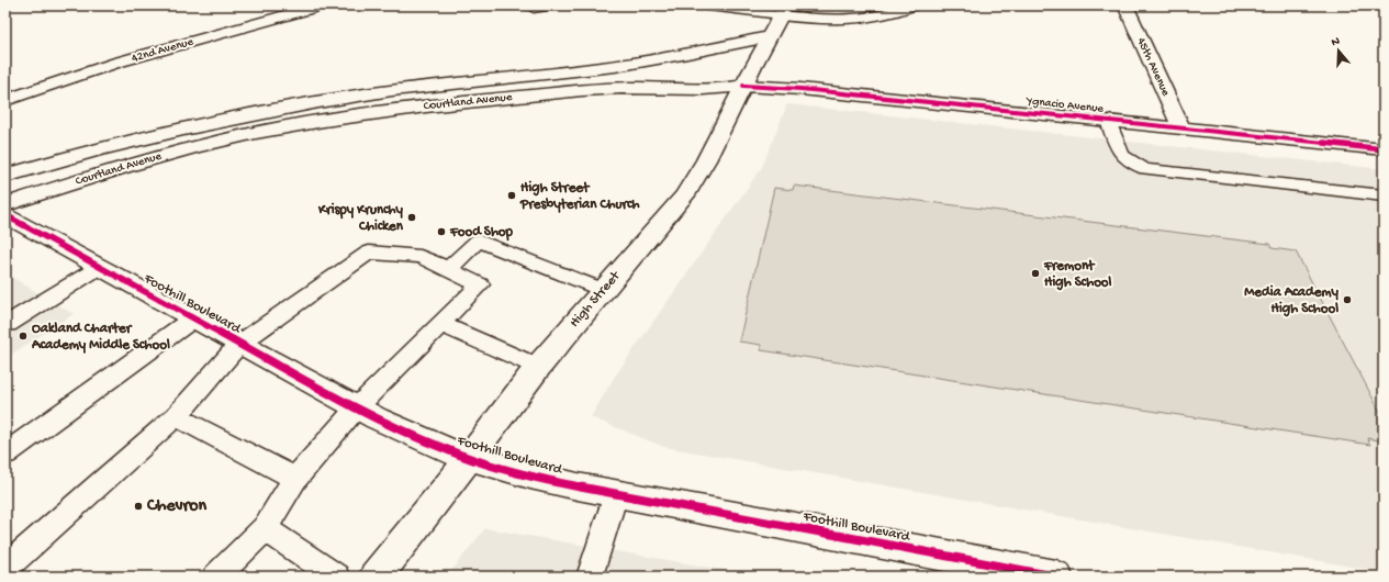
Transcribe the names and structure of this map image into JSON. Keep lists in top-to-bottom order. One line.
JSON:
{"streets":{"main road":["42nd Avenue","45th Avenue","Courtland Avenue","Ygnacio Avenue","High Street","Foothill Boulevard"]},"crossings":[["45th Avenue","Ygnacio Avenue"],["Courtland Avenue","Ygnacio Avenue"],["Courtland Avenue","High Street"],["Ygnacio Avenue","High Street"],["High Street","Foothill Boulevard"]],"places":["High Street Presbyterian Church","Krispy Krunchy Chicken","Food Shop","Fremont High School","Media Academy High School","Oakland Charter Academy Middle School","Chevron"],"north":"top"}
